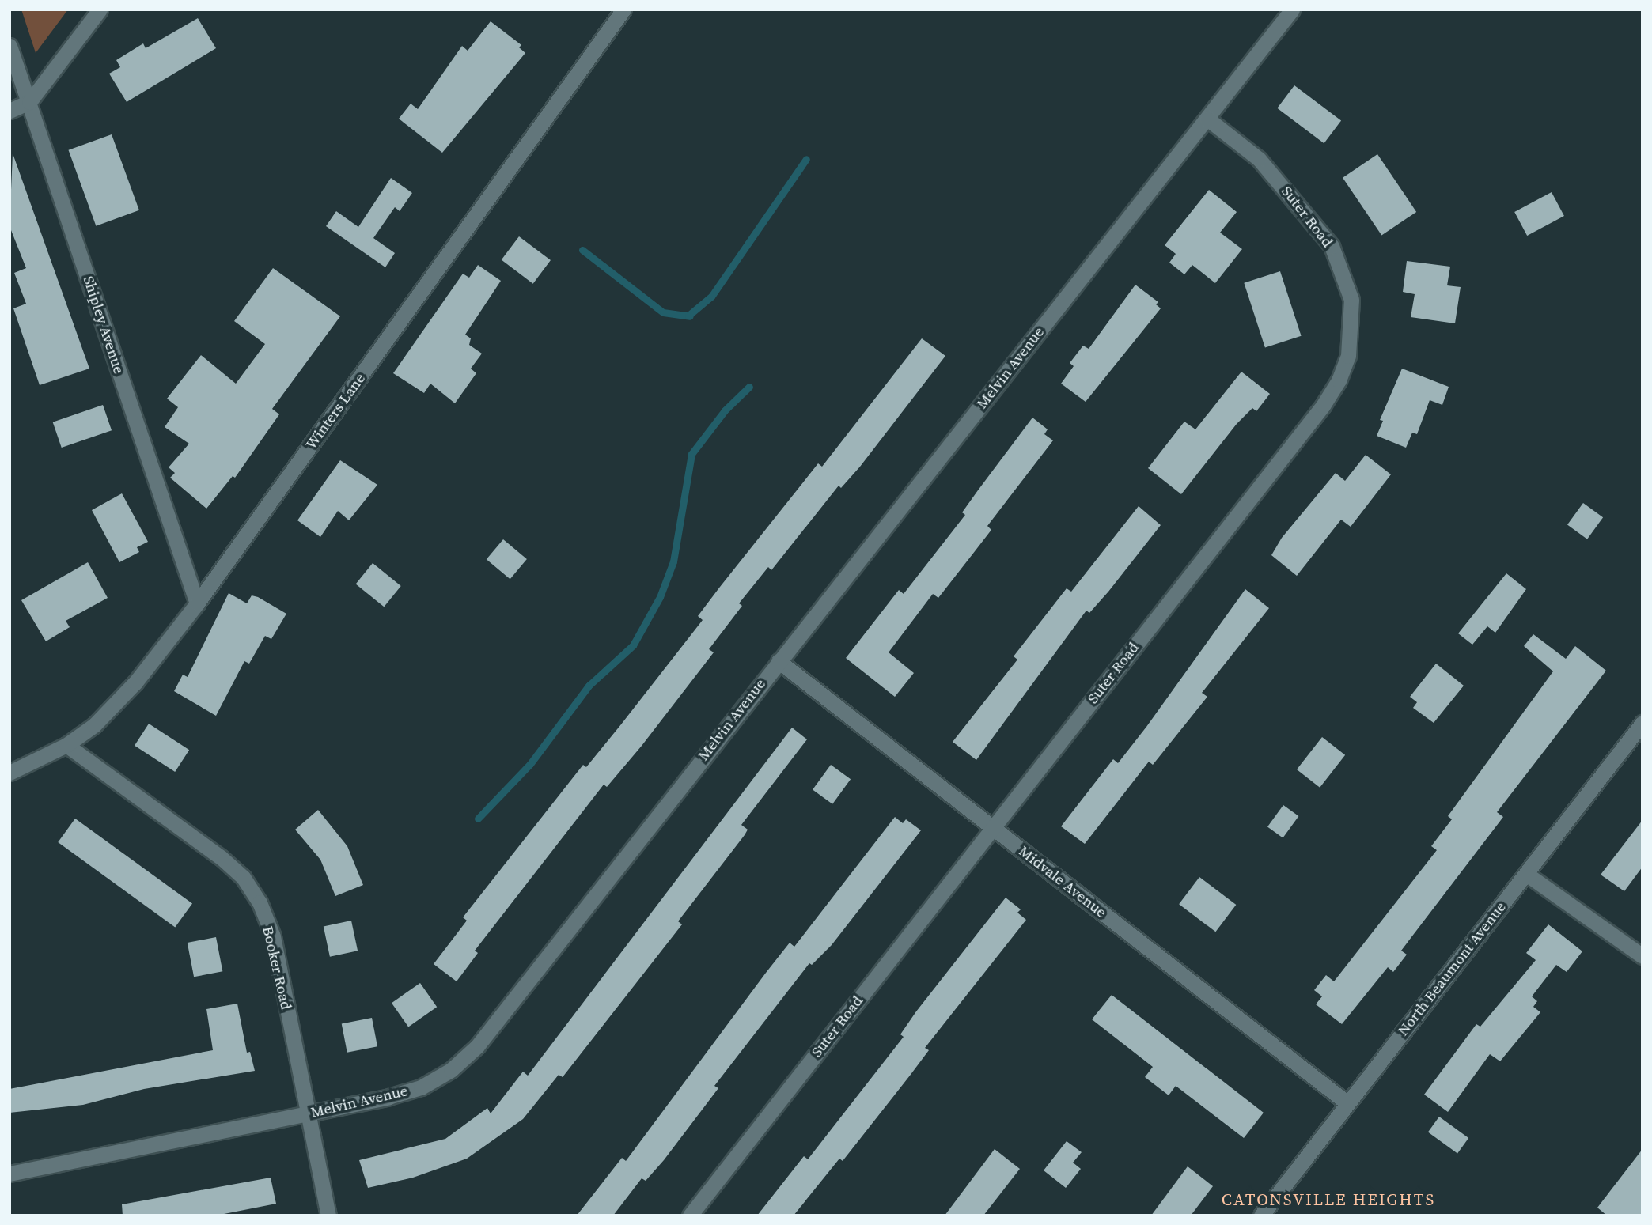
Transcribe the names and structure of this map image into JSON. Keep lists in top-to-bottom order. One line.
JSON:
{"streets":{"street":["Suter Road","Shipley Avenue","Melvin Avenue","Winters Lane","Midvale Avenue","Booker Road","North Beaumont Avenue"]},"crossings":[["Suter Road","Melvin Avenue"],["Suter Road","Midvale Avenue"],["Shipley Avenue","Winters Lane"],["Melvin Avenue","Midvale Avenue"],["Melvin Avenue","Booker Road"],["Winters Lane","Booker Road"],["Midvale Avenue","North Beaumont Avenue"]],"districts":["CATONSVILLE HEIGHTS"]}
